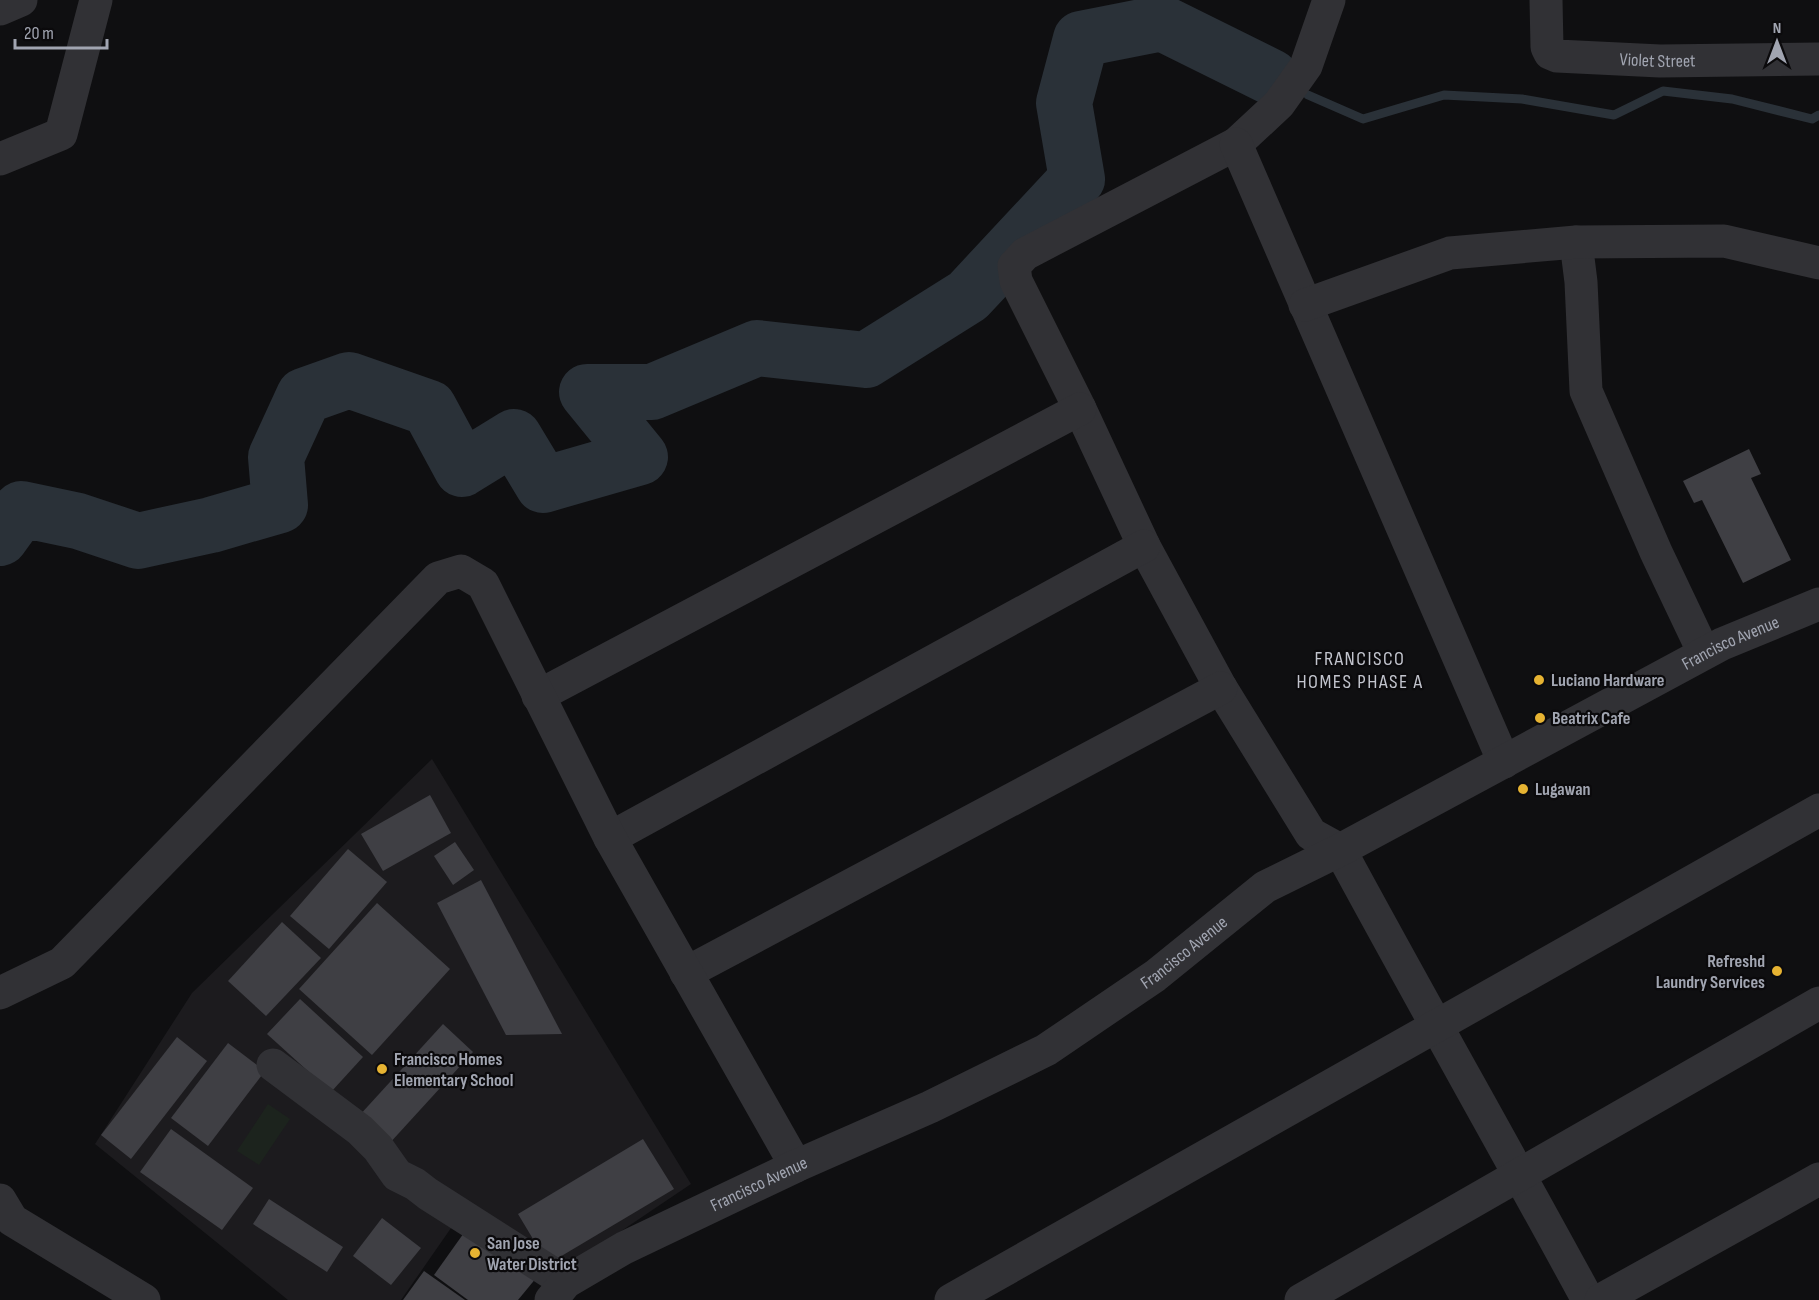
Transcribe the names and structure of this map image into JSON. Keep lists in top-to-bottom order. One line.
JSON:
{"streets":{"street":["Violet Street","Francisco Avenue"]},"districts":["FRANCISCO HOMES PHASE A"],"places":["Luciano Hardware","Beatrix Cafe","Lugawan","Refreshd Laundry Services","Francisco Homes Elementary School","San Jose Water District"],"scale_bar":"20 m","north":"top"}
